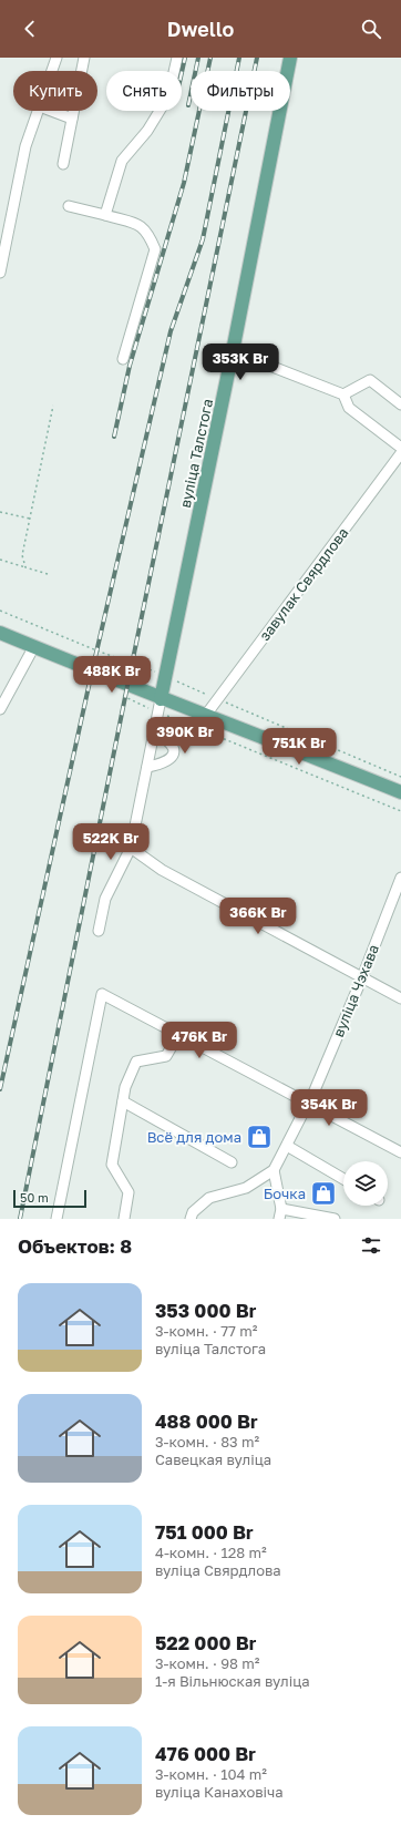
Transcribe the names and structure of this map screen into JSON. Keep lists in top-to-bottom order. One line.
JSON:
{"streets":{"main road":["вуліца Талстога"],"street":["завулак Свярдлова","вуліца Чэхава"]},"places":{"shop":["Всё для дома","Бочка"]},"scale_bar":"50 m","page":{"header":"Dwello","chip":["Купить","Снять","Фильтры"],"price":["353K Br","488K Br","390K Br","751K Br","522K Br","366K Br","476K Br","354K Br"],"scale":"50 m","heading":"Объектов: 8","list":[{"name":"353 000 Br","note":"3-комн. · 77 m² · вуліца Талстога"},{"name":"488 000 Br","note":"3-комн. · 83 m² · Савецкая вуліца"},{"name":"751 000 Br","note":"4-комн. · 128 m² · вуліца Свярдлова"},{"name":"522 000 Br","note":"3-комн. · 98 m² · 1-я Вільнюская вуліца"},{"name":"476 000 Br","note":"3-комн. · 104 m² · вуліца Канаховіча"}]}}
